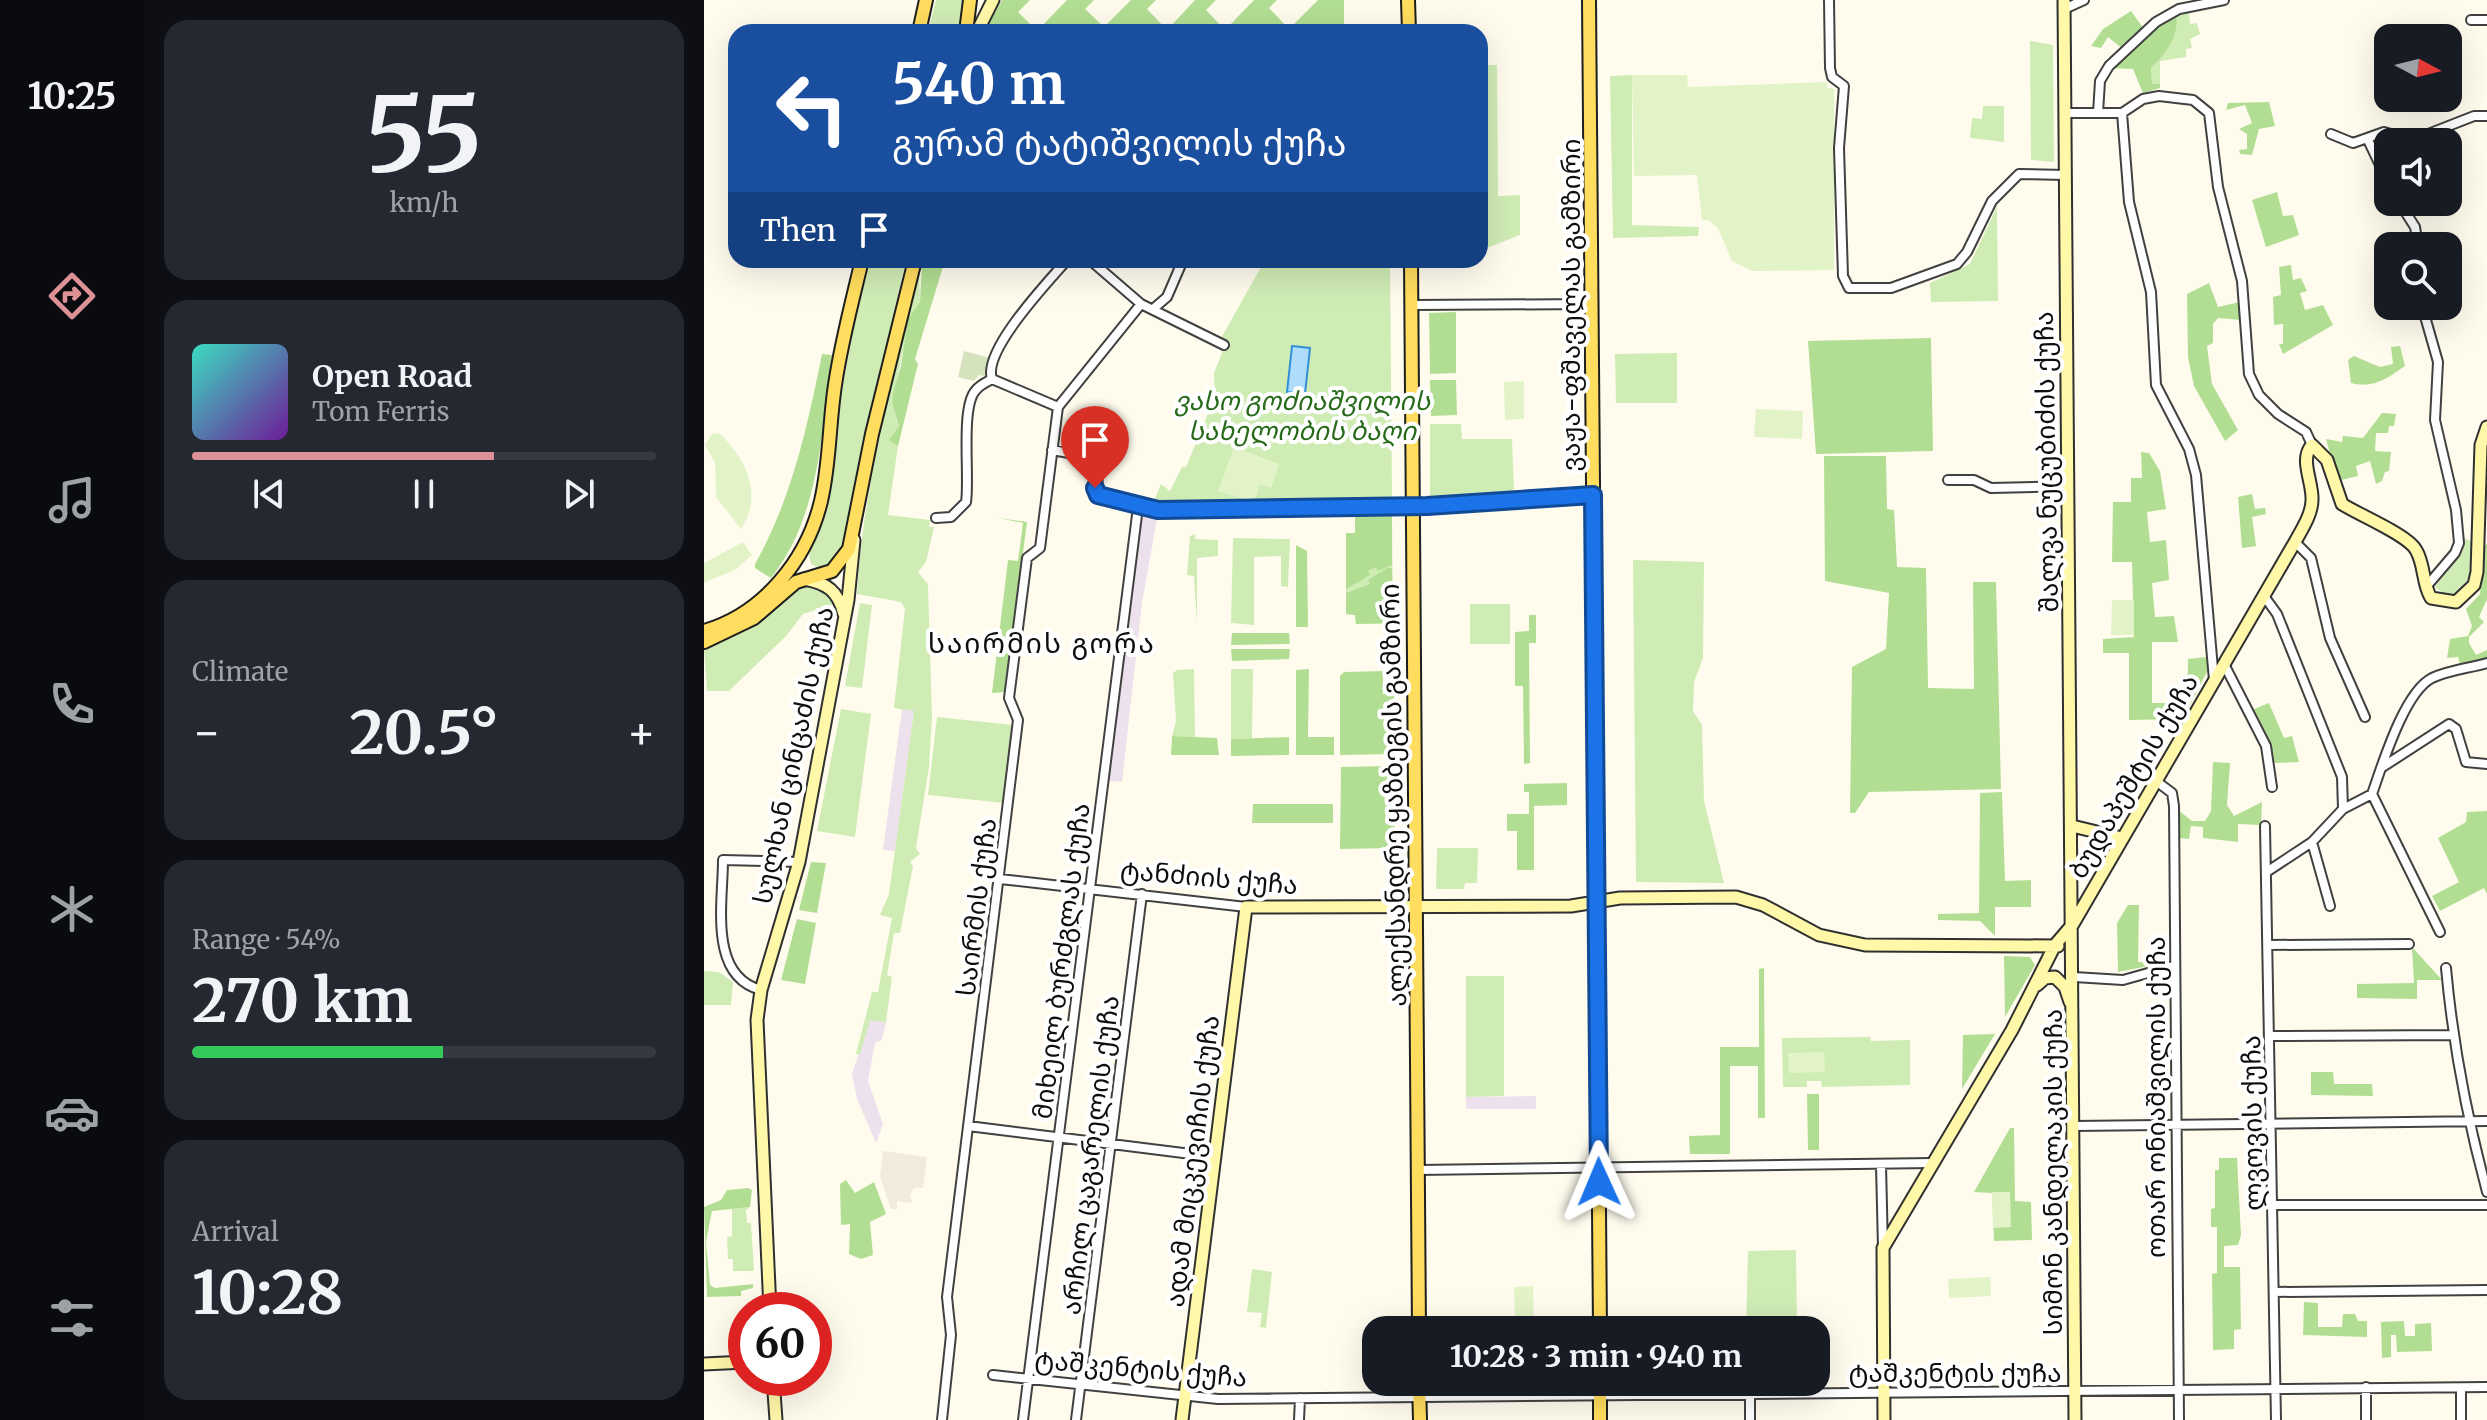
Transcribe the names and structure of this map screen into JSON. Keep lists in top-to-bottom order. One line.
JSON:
{"streets":{"main road":["ვაჟა-ფშაველას გამზირი","შალვა ნუცუბიძის ქუჩა","სულხან ცინცაძის ქუჩა","ბუდაპეშტის ქუჩა","ალექსანდრე ყაზბეგის გამზირი","ტანძიის ქუჩა","ადამ მიცკევიჩის ქუჩა","სიმონ კანდელაკის ქუჩა"],"street":["საირმის ქუჩა","მიხეილ ბურძგლას ქუჩა","ოთარ ონიაშვილის ქუჩა","ლვოვის ქუჩა","არჩილ ცაგარელის ქუჩა","ტაშკენტის ქუჩა"]},"crossings":[["ვაჟა-ფშაველას გამზირი","ტანძიის ქუჩა"],["შალვა ნუცუბიძის ქუჩა","ბუდაპეშტის ქუჩა"],["შალვა ნუცუბიძის ქუჩა","სიმონ კანდელაკის ქუჩა"],["ბუდაპეშტის ქუჩა","ტანძიის ქუჩა"],["ბუდაპეშტის ქუჩა","ოთარ ონიაშვილის ქუჩა"],["ბუდაპეშტის ქუჩა","სიმონ კანდელაკის ქუჩა"],["ალექსანდრე ყაზბეგის გამზირი","ტანძიის ქუჩა"],["ტანძიის ქუჩა","საირმის ქუჩა"],["ტანძიის ქუჩა","მიხეილ ბურძგლას ქუჩა"],["ტანძიის ქუჩა","არჩილ ცაგარელის ქუჩა"],["ტანძიის ქუჩა","ადამ მიცკევიჩის ქუჩა"],["ტანძიის ქუჩა","სიმონ კანდელაკის ქუჩა"],["მიხეილ ბურძგლას ქუჩა","ტაშკენტის ქუჩა"],["ოთარ ონიაშვილის ქუჩა","ტაშკენტის ქუჩა"],["ლვოვის ქუჩა","ტაშკენტის ქუჩა"],["არჩილ ცაგარელის ქუჩა","ტაშკენტის ქუჩა"],["ადამ მიცკევიჩის ქუჩა","ტაშკენტის ქუჩა"],["სიმონ კანდელაკის ქუჩა","ტაშკენტის ქუჩა"]],"districts":["საირმის გორა"],"parks":["ვასო გოძიაშვილის სახელობის ბაღი"],"north":"right","page":{"tabs":"10:25","tile":[["55","km/h"],"Climate",["Range · 54%","270 km"],["Arrival","10:28"]],"turn":["540 m","გურამ ტატიშვილის ქუჩა"],"then":"Then","song":["Open Road","Tom Ferris"],"heat":["−","20.5°","+"],"limit":"60","trip":"10:28 · 3 min · 940 m"}}
